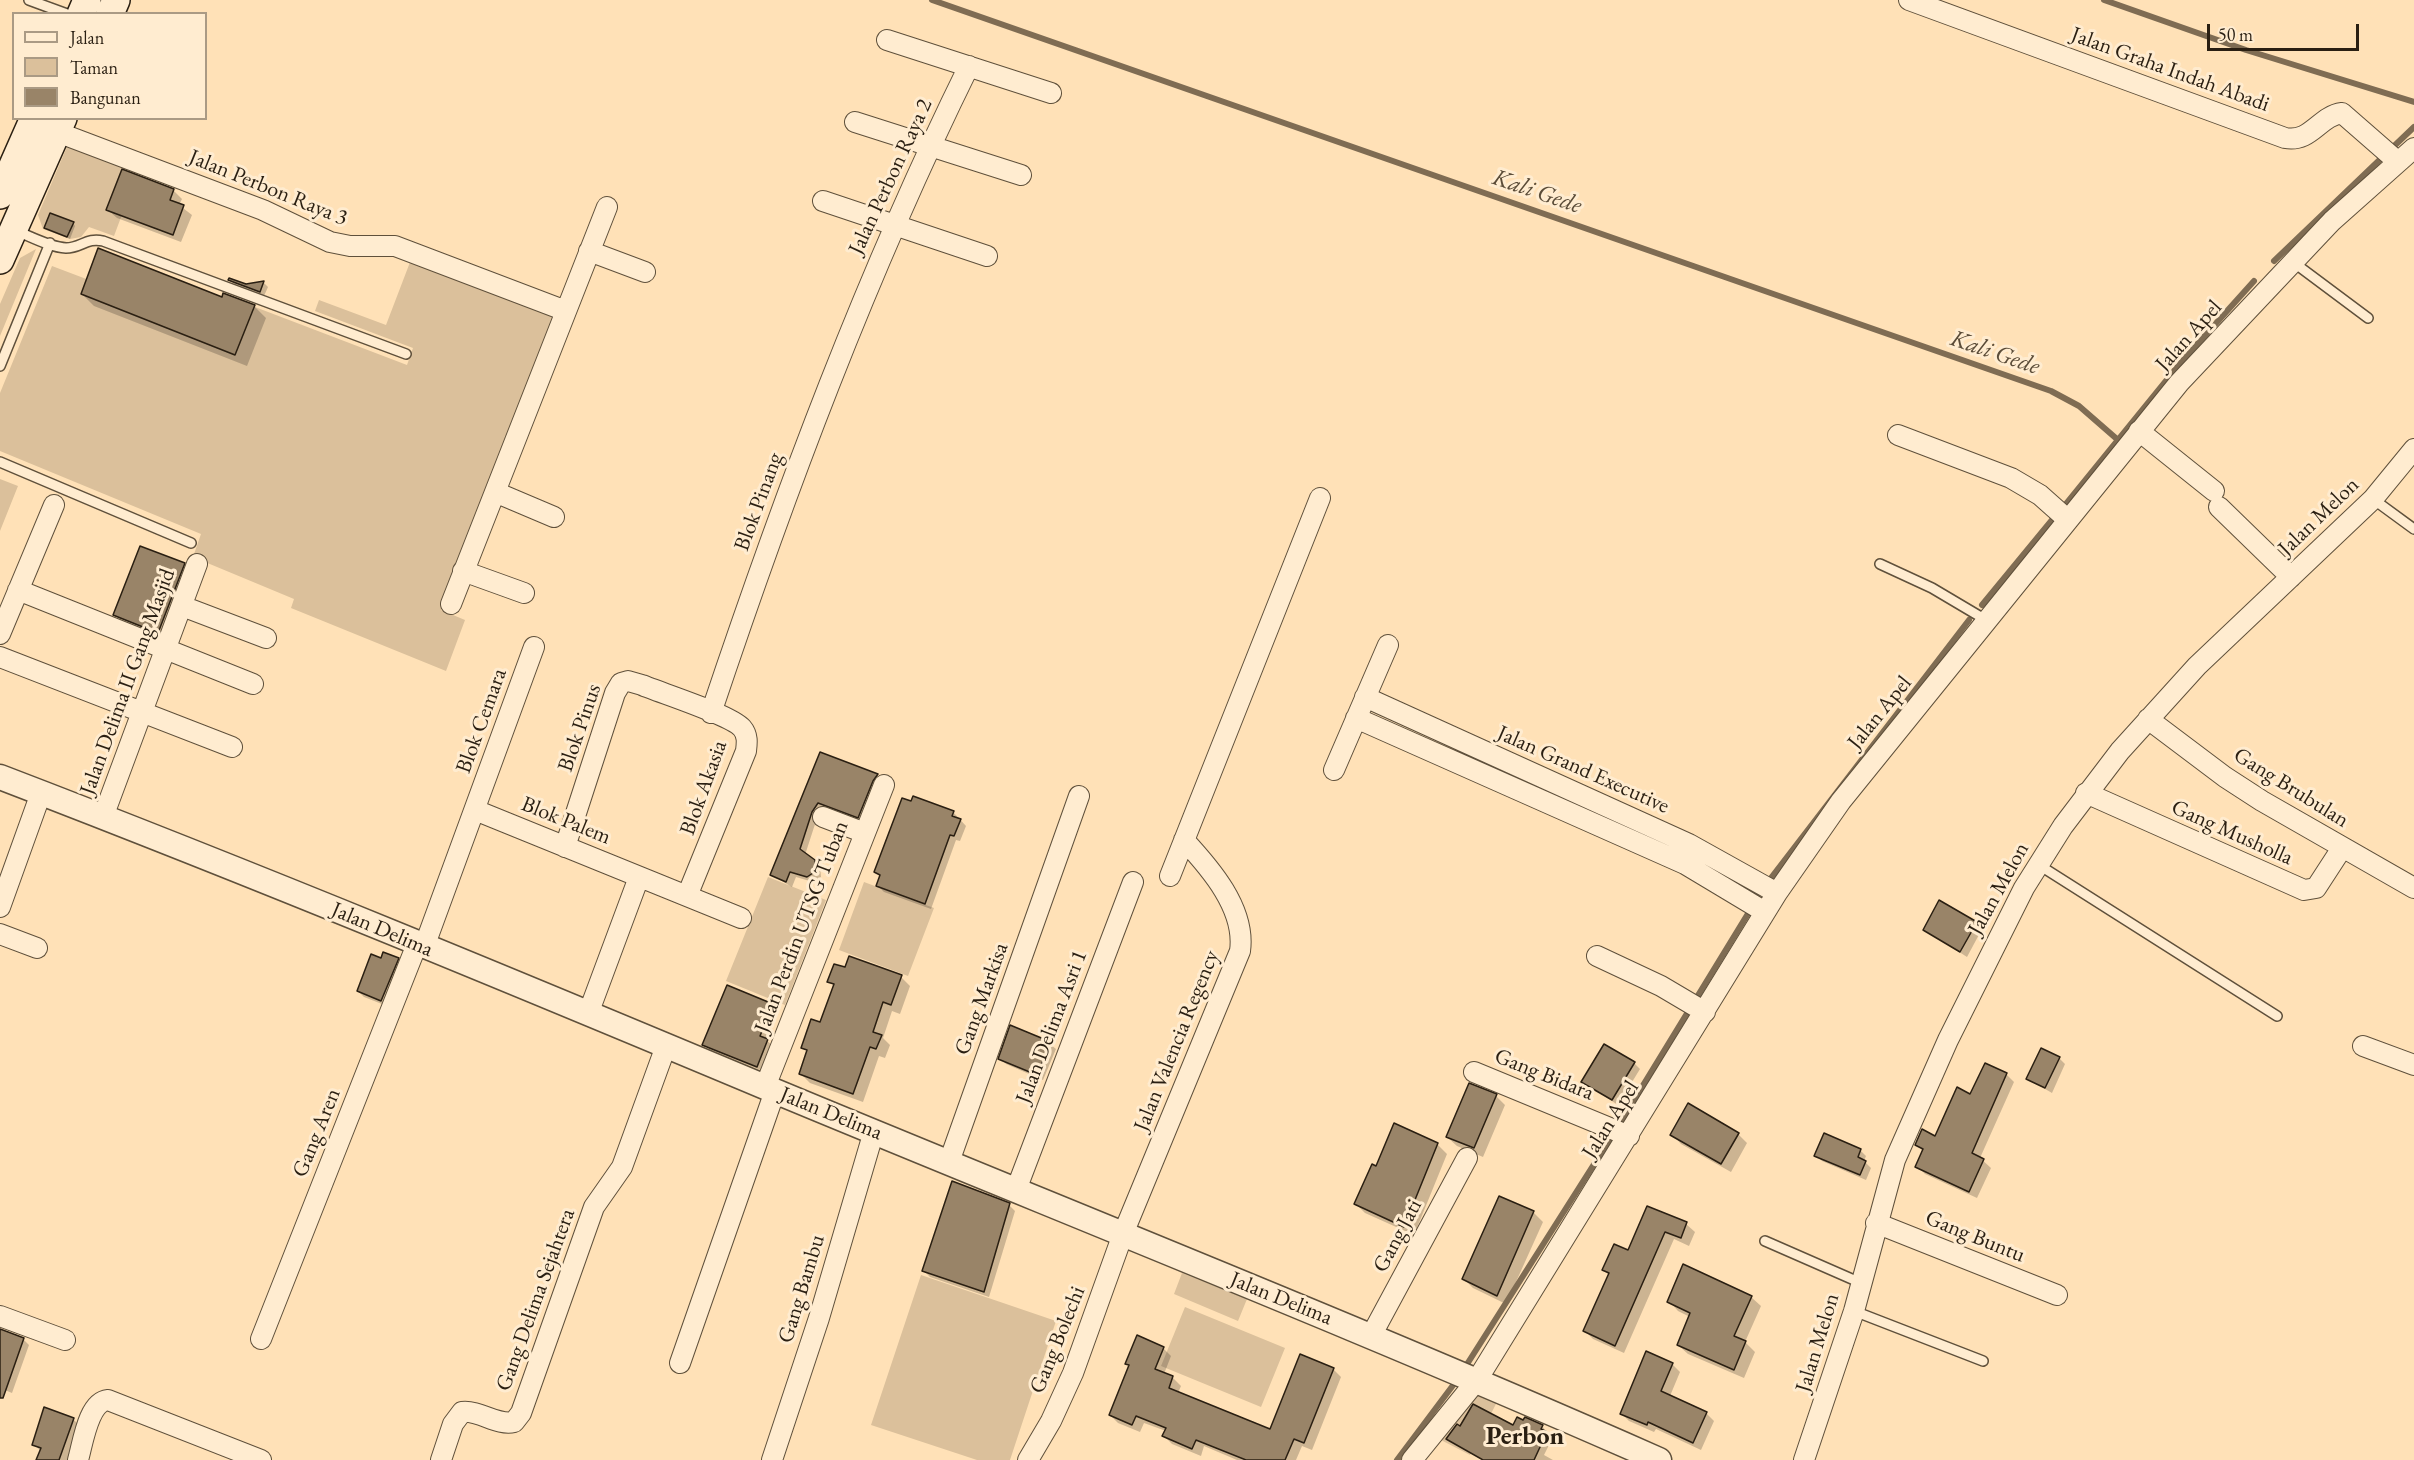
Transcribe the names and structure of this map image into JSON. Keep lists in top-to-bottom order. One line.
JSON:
{"streets":{"street":["Jalan Graha Indah Abadi","Jalan Perbon Raya 2","Jalan Perbon Raya 3","Jalan Apel","Blok Pinang","Jalan Melon","Jalan Delima II Gang Masjid","Blok Cemara","Blok Pinus","Jalan Grand Executive","Blok Akasia","Gang Brubulan","Blok Palem","Gang Musholla","Jalan Perdin UTSG Tuban","Jalan Delima","Gang Markisa","Jalan Delima Asri 1","Jalan Valencia Regency","Gang Bidara","Gang Aren","Gang Jati","Gang Buntu","Gang Bambu","Gang Delima Sejahtera","Gang Bolechi"]},"crossings":[["Jalan Graha Indah Abadi","Jalan Apel"],["Jalan Perbon Raya 2","Blok Pinang"],["Jalan Apel","Jalan Grand Executive"],["Jalan Apel","Jalan Delima"],["Jalan Apel","Gang Bidara"],["Blok Pinang","Blok Pinus"],["Blok Pinang","Blok Akasia"],["Jalan Melon","Gang Brubulan"],["Jalan Melon","Gang Musholla"],["Jalan Melon","Gang Buntu"],["Jalan Delima II Gang Masjid","Jalan Delima"],["Blok Cemara","Blok Palem"],["Blok Cemara","Jalan Delima"],["Blok Cemara","Gang Aren"],["Blok Pinus","Blok Akasia"],["Blok Pinus","Blok Palem"],["Gang Brubulan","Gang Musholla"],["Jalan Perdin UTSG Tuban","Jalan Delima"],["Jalan Delima","Gang Markisa"],["Jalan Delima","Jalan Delima Asri 1"],["Jalan Delima","Jalan Valencia Regency"],["Jalan Delima","Gang Aren"],["Jalan Delima","Gang Jati"],["Jalan Delima","Gang Bambu"],["Jalan Delima","Gang Delima Sejahtera"],["Jalan Delima","Gang Bolechi"],["Jalan Valencia Regency","Gang Bolechi"]],"districts":["Perbon"],"water":["Kali Gede"],"legend":["Jalan","Taman","Bangunan"],"scale_bar":"50 m"}
